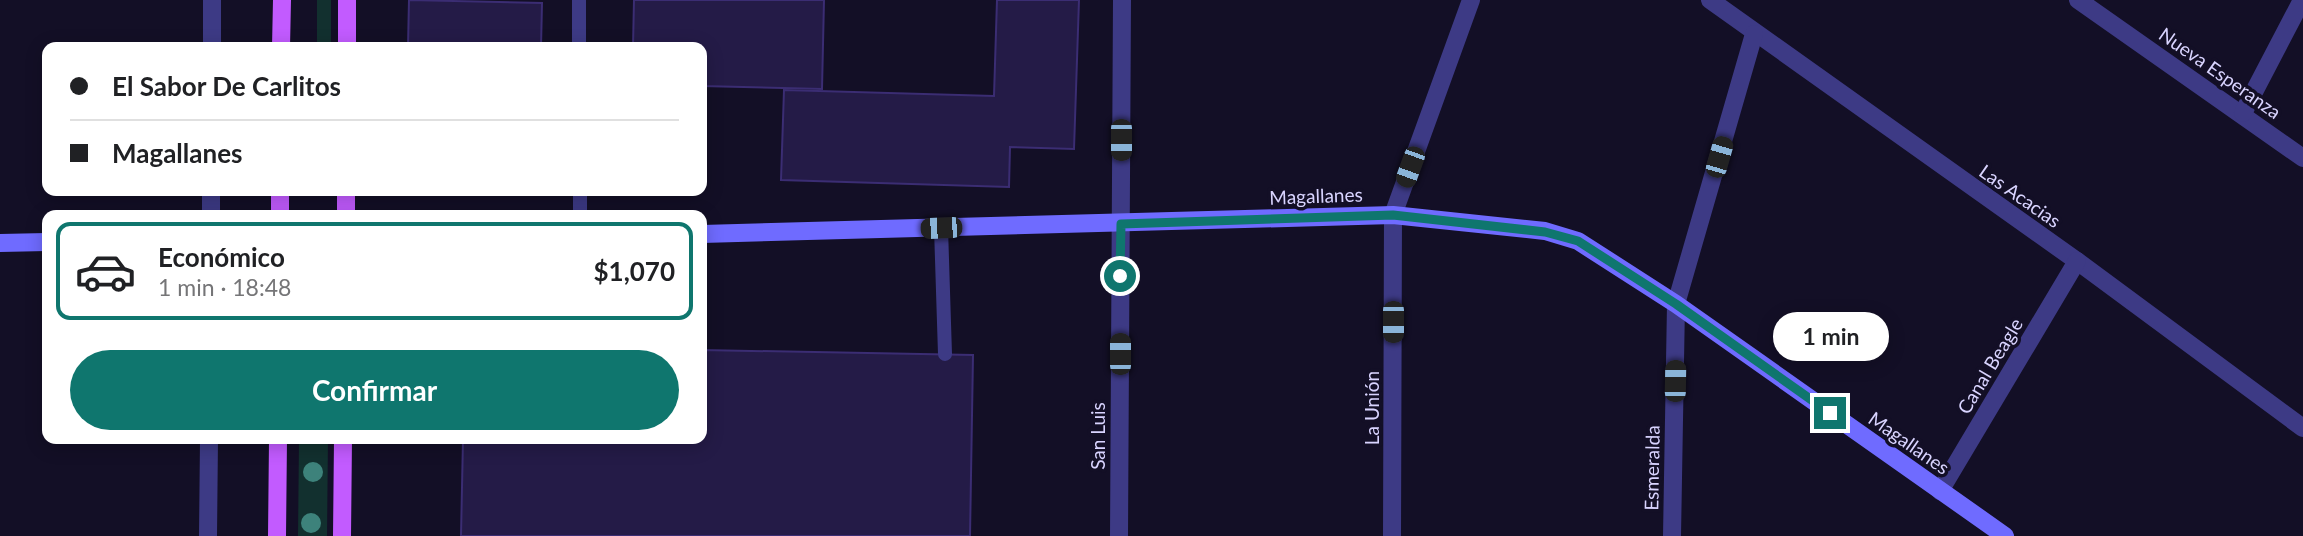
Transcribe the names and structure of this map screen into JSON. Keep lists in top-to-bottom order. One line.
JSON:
{"streets":{"street":["Nueva Esperanza","Magallanes","Las Acacias","Canal Beagle","La Unión","San Luis","Esmeralda"]},"crossings":[["Magallanes","Canal Beagle"],["Magallanes","La Unión"],["Magallanes","San Luis"],["Magallanes","Esmeralda"],["Las Acacias","Canal Beagle"],["Las Acacias","Esmeralda"]],"page":{"banner":["El Sabor De Carlitos","Magallanes"],"list":[{"name":"Económico","note":"1 min · 18:48","value":"$1,070"}],"bubble":"1 min","buttons":"Confirmar"}}
